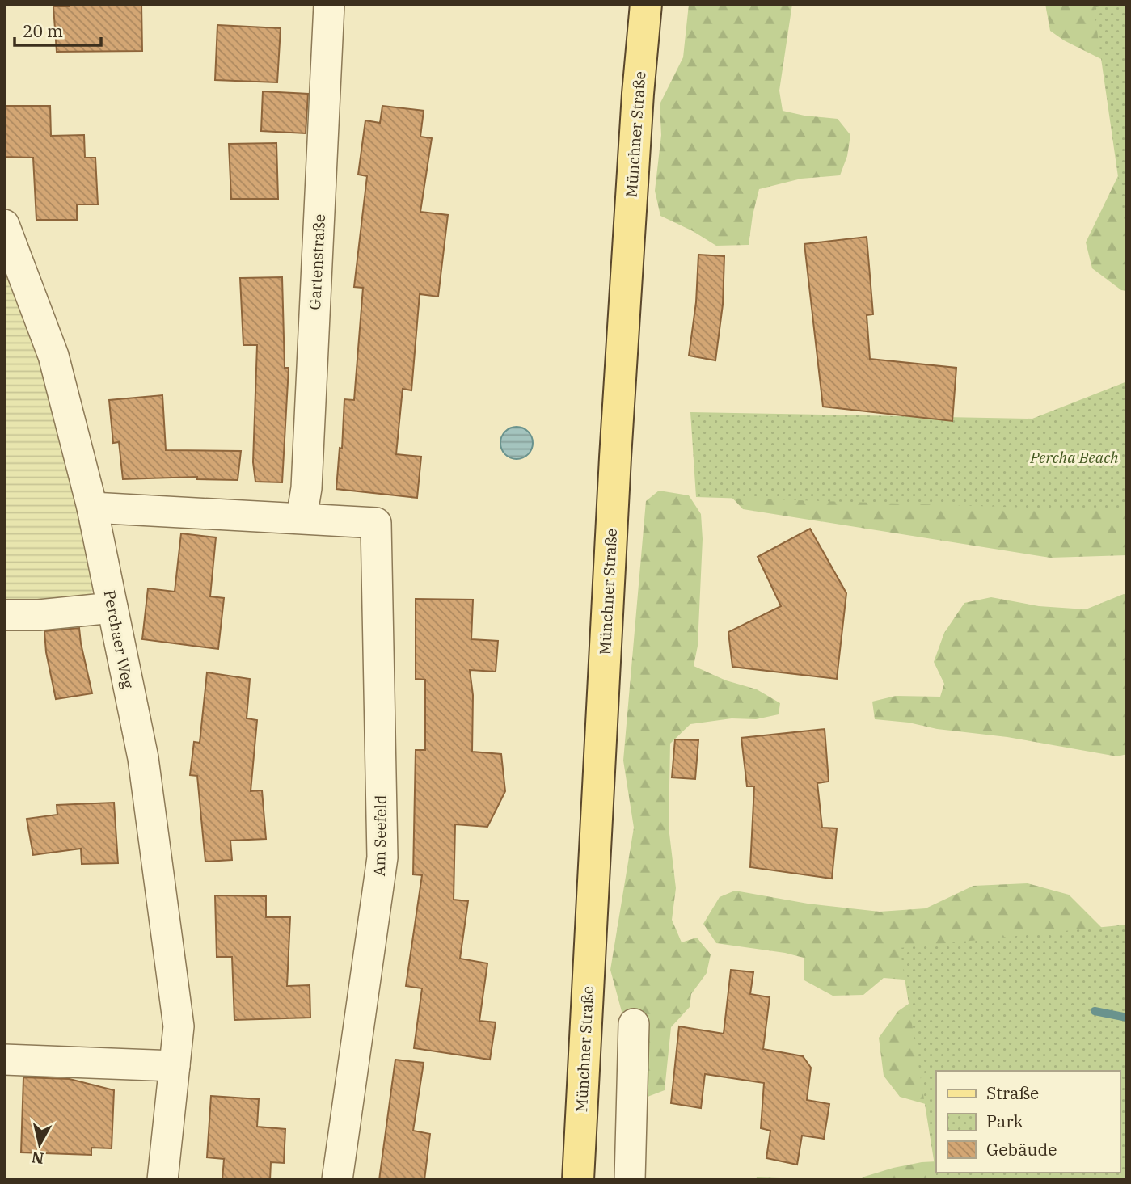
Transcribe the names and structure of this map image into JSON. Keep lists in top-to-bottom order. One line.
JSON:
{"streets":{"main road":["Münchner Straße"],"street":["Gartenstraße","Perchaer Weg","Am Seefeld"]},"crossings":[["Gartenstraße","Am Seefeld"]],"parks":["Percha Beach"],"legend":["Straße","Park","Gebäude"],"scale_bar":"20 m","north":"bottom"}
